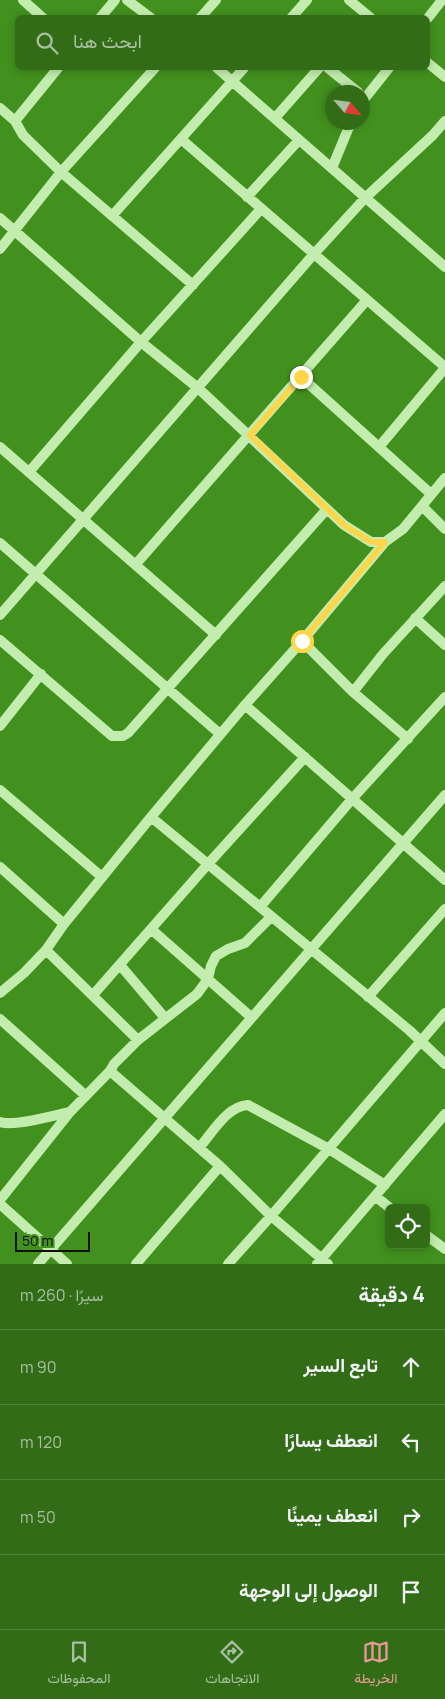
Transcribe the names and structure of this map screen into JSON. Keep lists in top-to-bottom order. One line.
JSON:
{"scale_bar":"50 m","north":"bottom right","page":{"search":"ابحث هنا","scale":"50 m","heading":["4 دقيقة","سيرًا · 260 m"],"list":[["تابع السير","90 m"],["انعطف يسارًا","120 m"],["انعطف يمينًا","50 m"],"الوصول إلى الوجهة"],"nav":["الخريطة","الاتجاهات","المحفوظات"]}}
